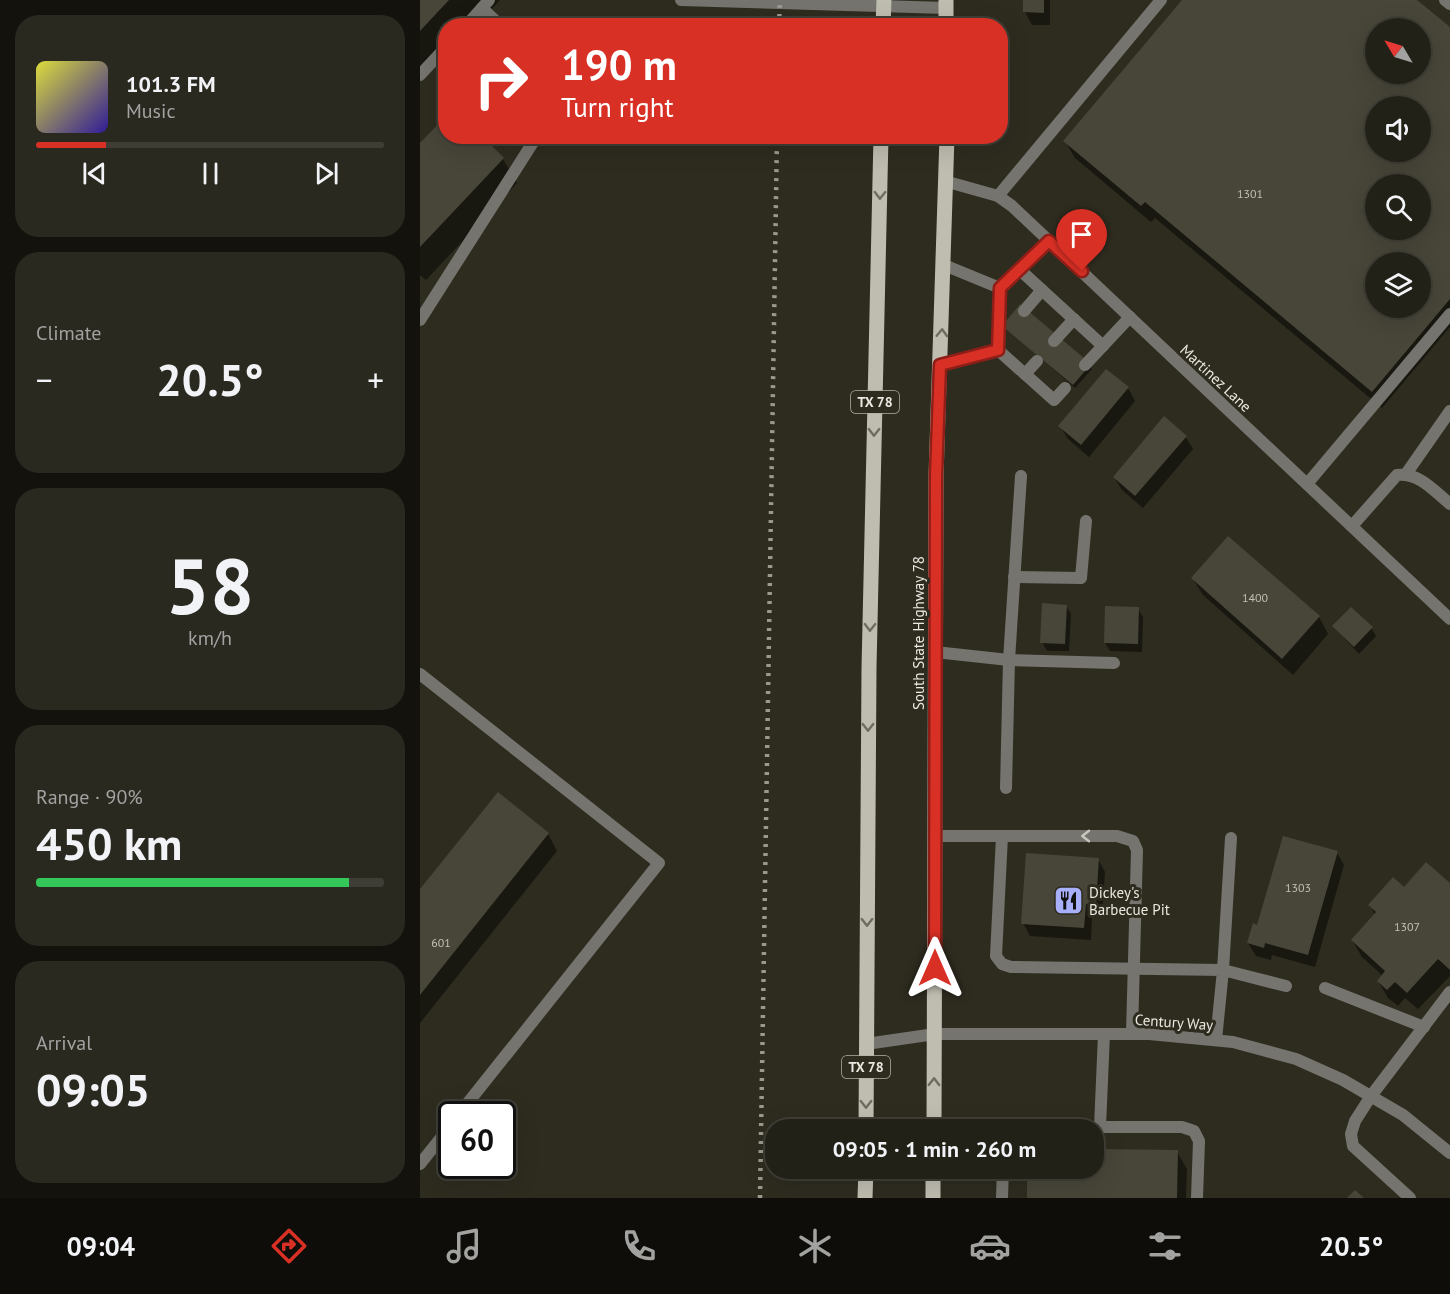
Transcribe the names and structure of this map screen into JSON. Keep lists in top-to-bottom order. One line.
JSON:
{"streets":{"main road":["TX 78","South State Highway 78"],"street":["Martinez Lane","Century Way"]},"crossings":[["Martinez Lane","South State Highway 78"],["TX 78","Century Way"],["South State Highway 78","Century Way"]],"places":{"restaurant":["Dickey's Barbecue Pit"]},"house_numbers":["1301","1400","1303","1307","601"],"north":"top left","page":{"turn":["190 m","Turn right"],"song":["101.3 FM","Music"],"tile":["Climate",["58","km/h"],["Range · 90%","450 km"],["Arrival","09:05"]],"heat":["−","20.5°","+"],"limit":"60","trip":"09:05 · 1 min · 260 m","tabs":["09:04","20.5°"]}}
